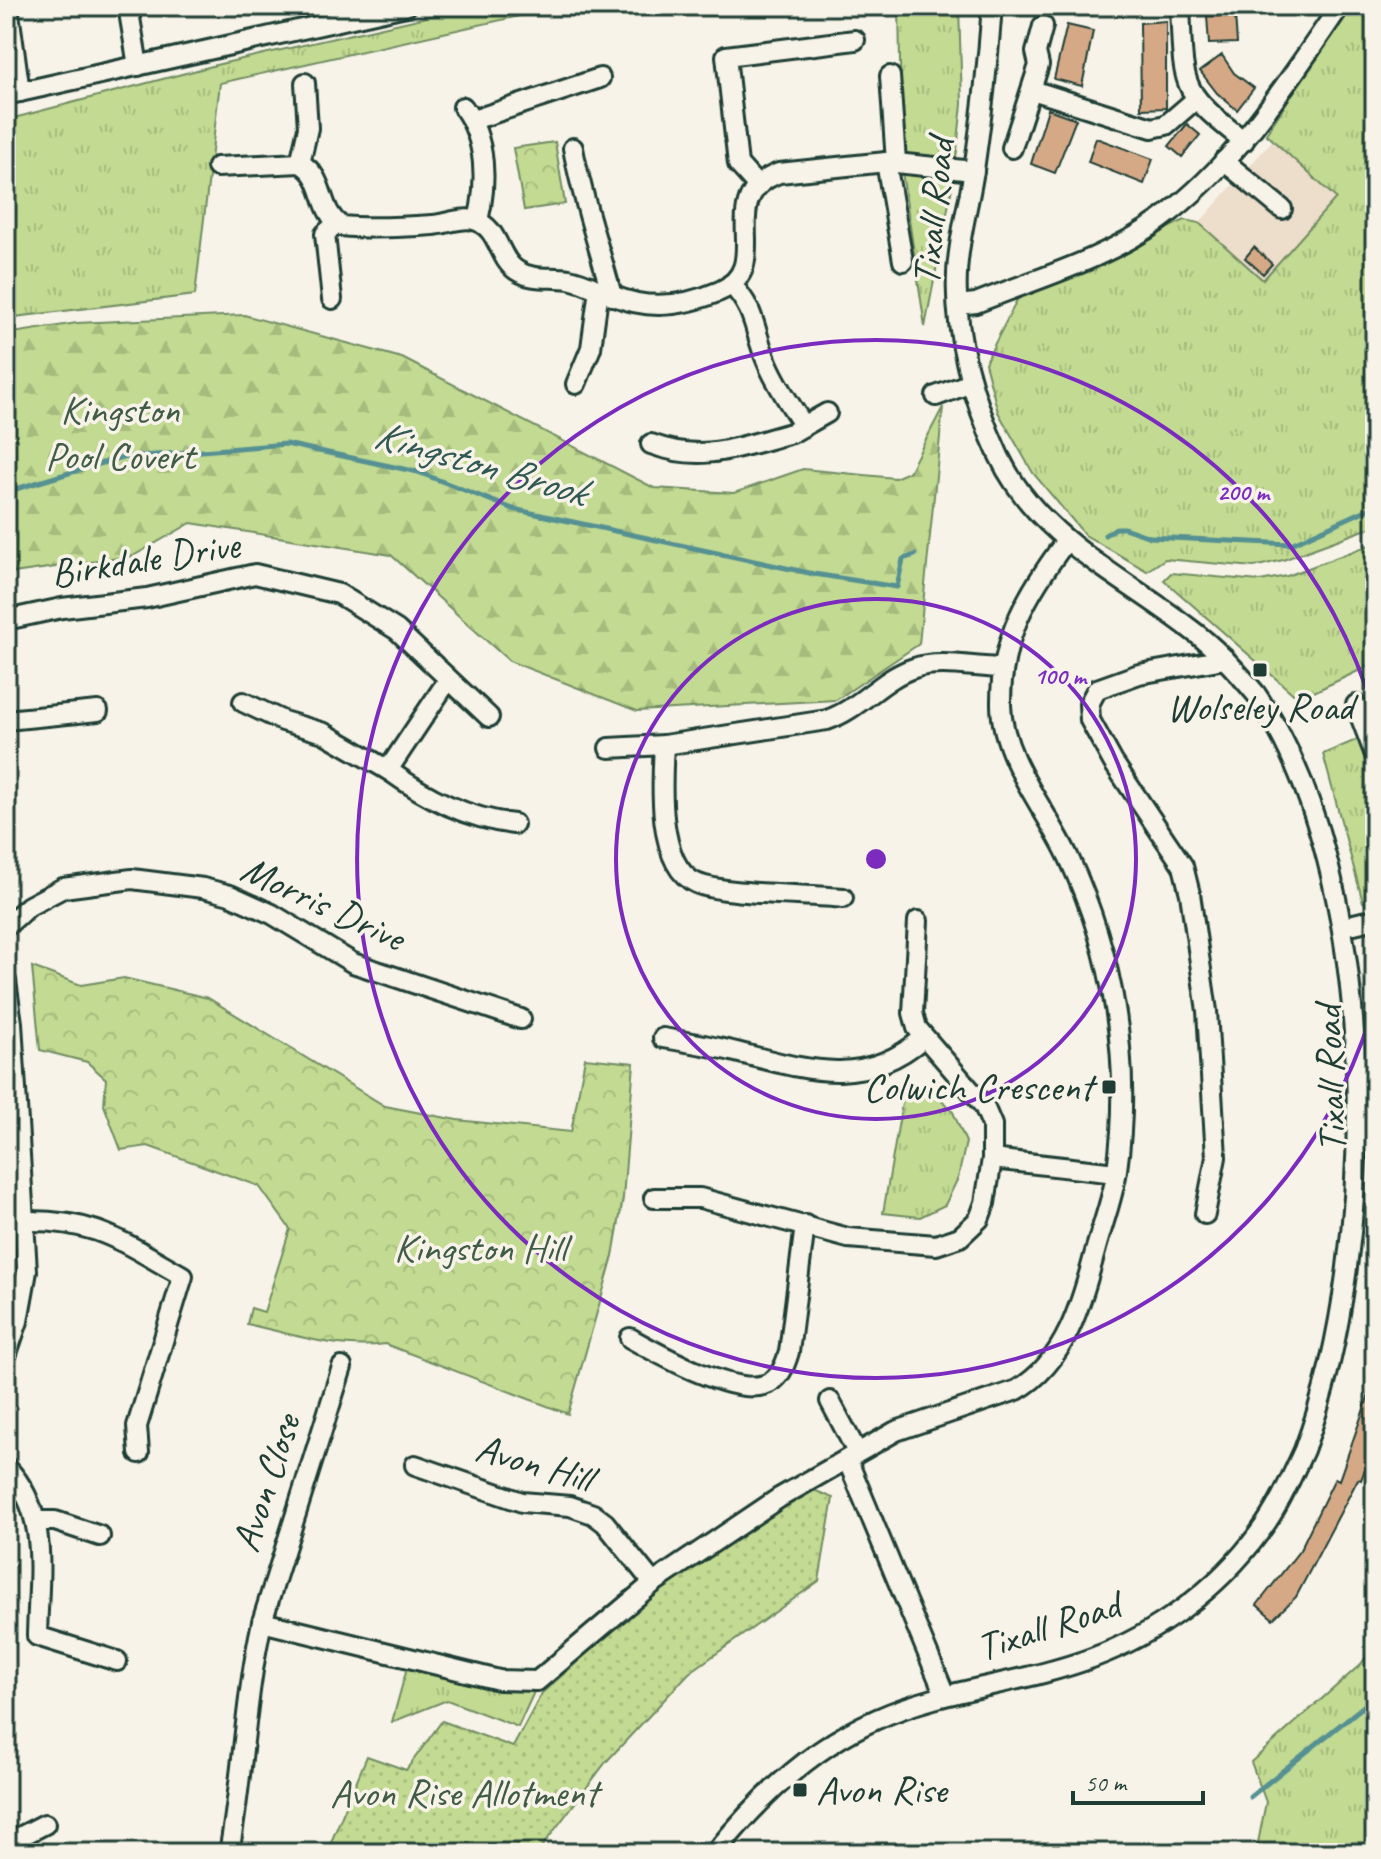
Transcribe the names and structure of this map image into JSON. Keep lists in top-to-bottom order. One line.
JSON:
{"streets":{"street":["Tixall Road","Birkdale Drive","Morris Drive","Avon Hill","Avon Close"]},"water":["Kingston Brook"],"parks":["Kingston Pool Covert","Kingston Hill","Avon Rise Allotment"],"places":{"transit":["Wolseley Road","Colwich Crescent","Avon Rise"]},"scale_bar":"50 m","rings":["200 m","100 m"]}
